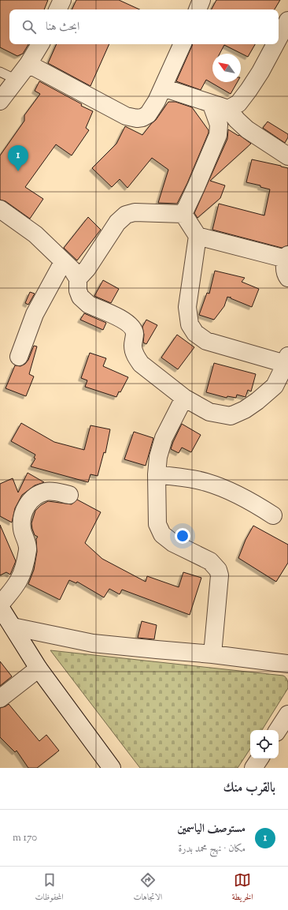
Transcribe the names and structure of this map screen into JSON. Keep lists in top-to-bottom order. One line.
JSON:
{"north":"top left","page":{"search":"ابحث هنا","pins":"1","heading":"بالقرب منك","list":[{"mark":"1","name":"مستوصف الياسمين","note":"مكان · نهج محمد بدرة","value":"170 m"}],"nav":["الخريطة","الاتجاهات","المحفوظات"]}}
